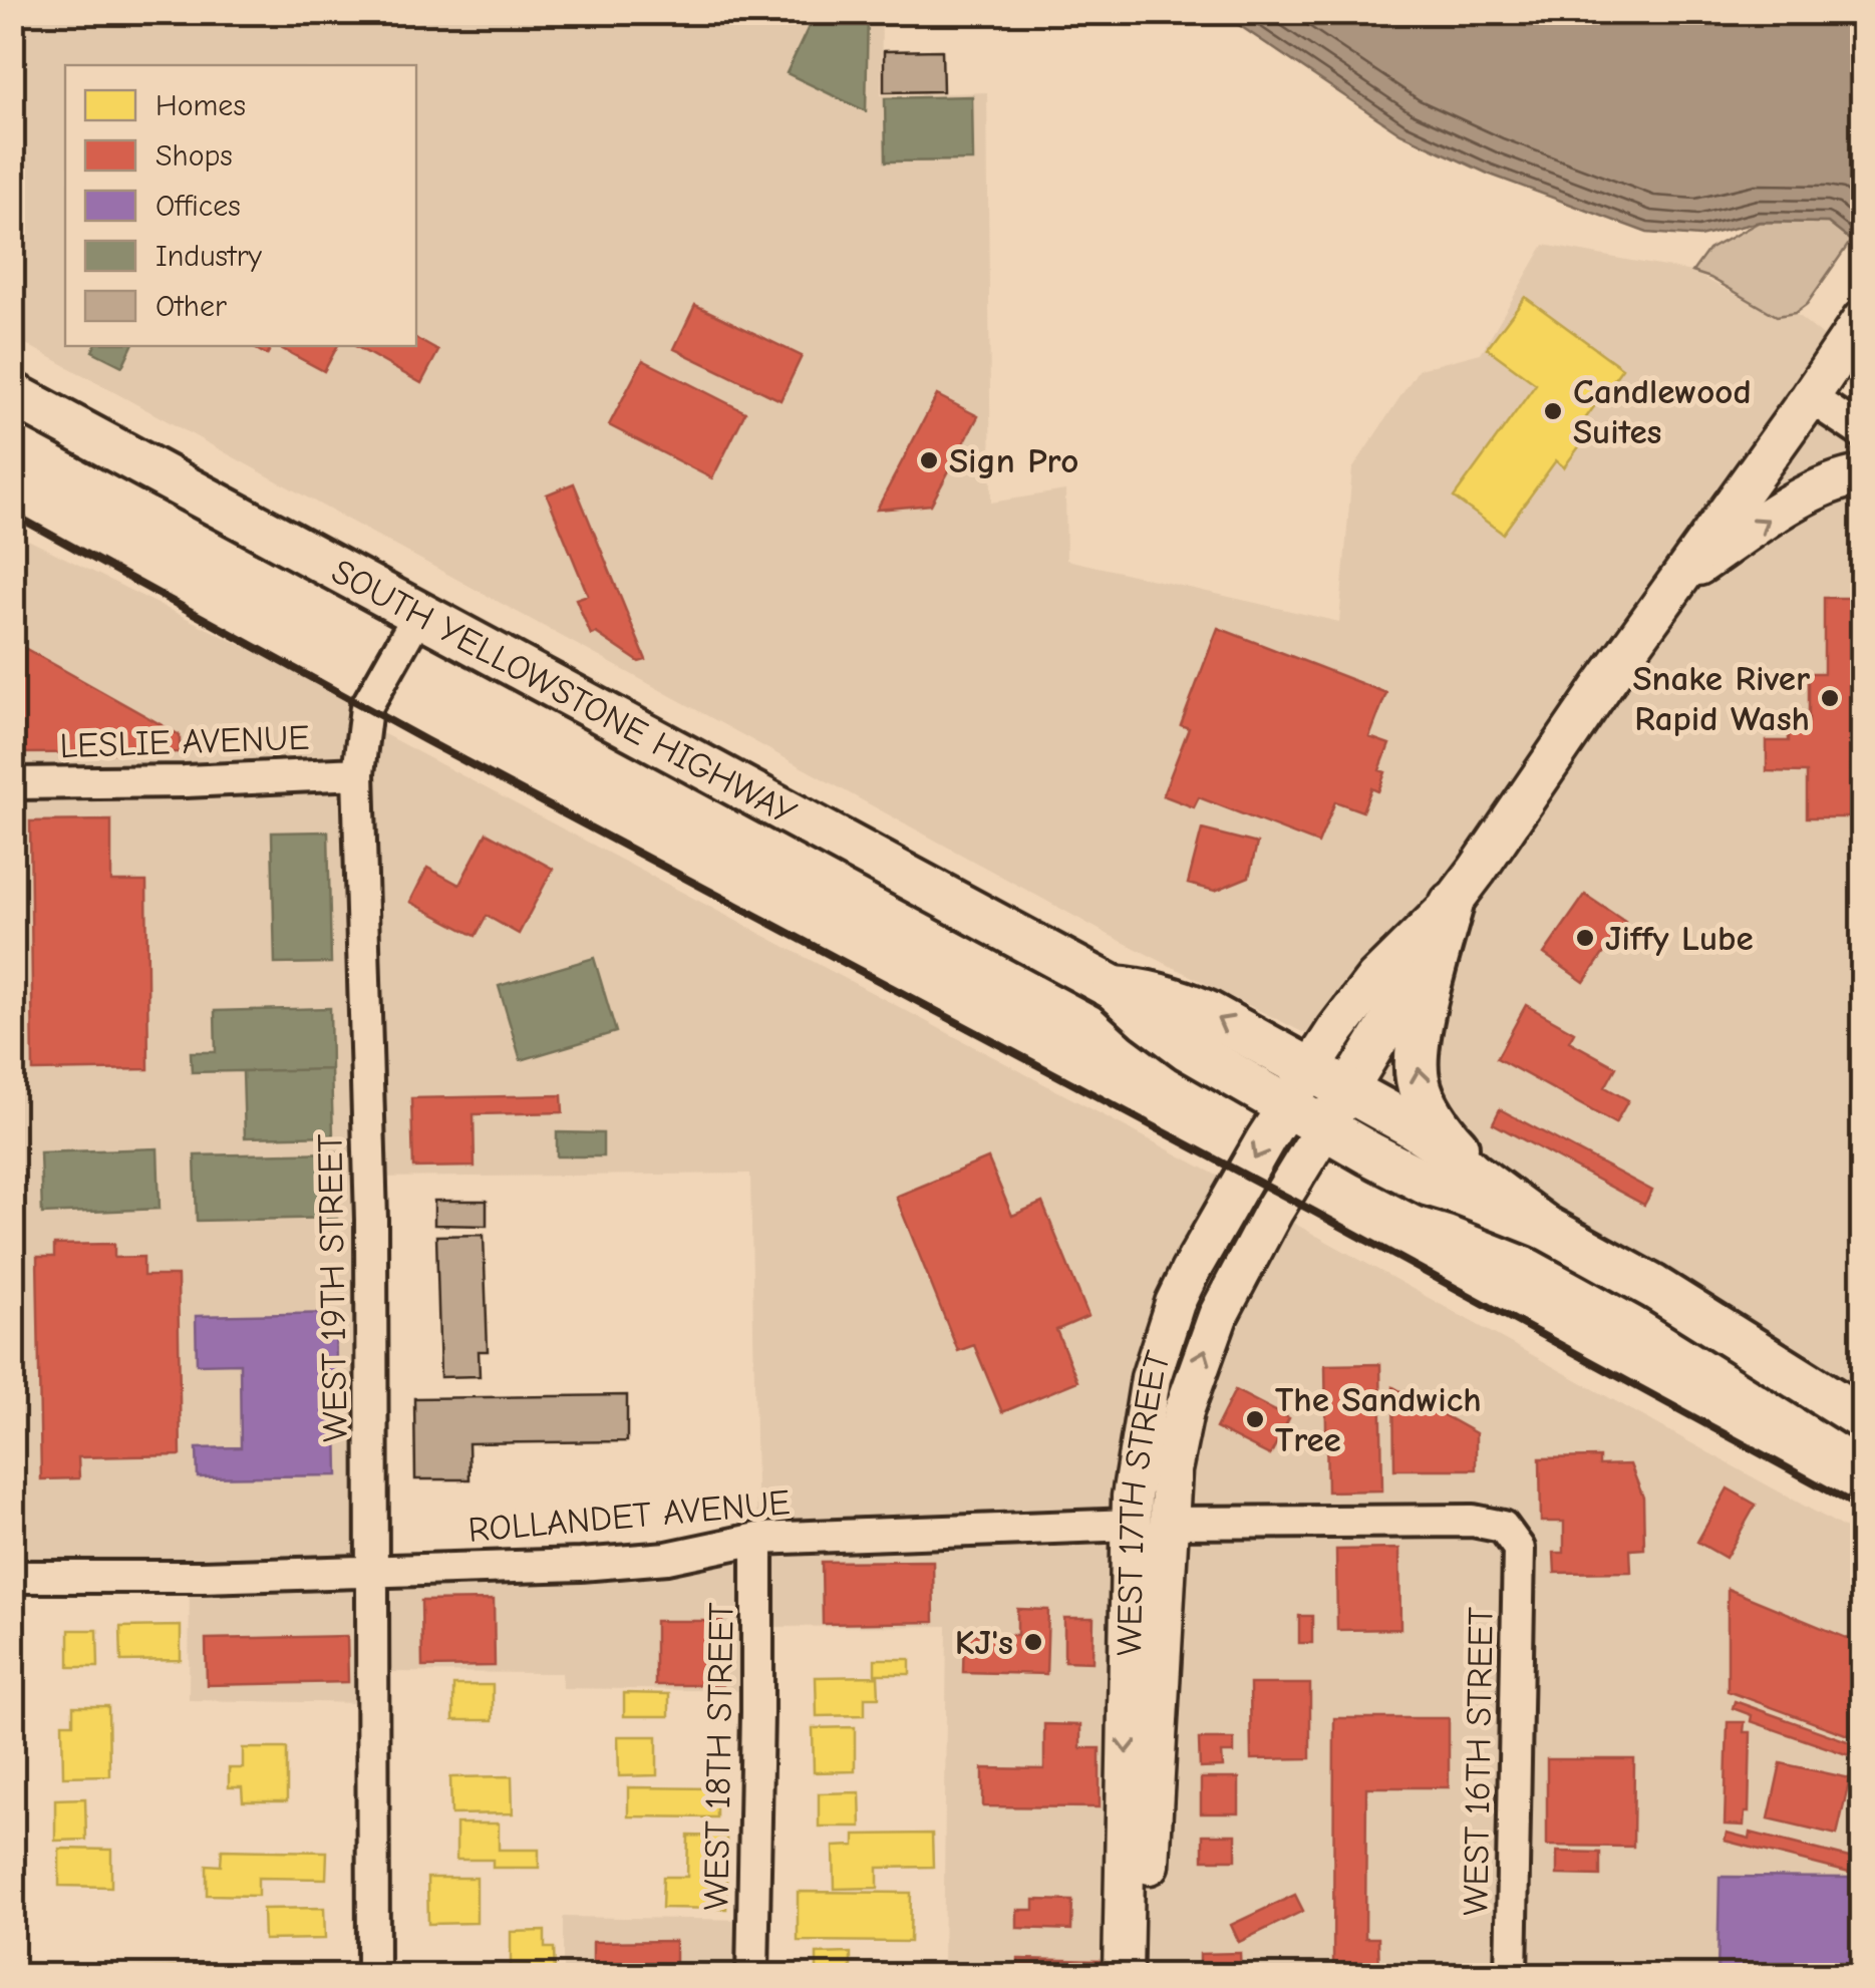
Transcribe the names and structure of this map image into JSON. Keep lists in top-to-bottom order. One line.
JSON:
{"streets":{"highway":["SOUTH YELLOWSTONE HIGHWAY"],"main road":["WEST 17TH STREET"],"street":["LESLIE AVENUE","WEST 19TH STREET","ROLLANDET AVENUE","WEST 18TH STREET","WEST 16TH STREET"]},"crossings":[["SOUTH YELLOWSTONE HIGHWAY","WEST 19TH STREET"],["SOUTH YELLOWSTONE HIGHWAY","WEST 17TH STREET"],["LESLIE AVENUE","WEST 19TH STREET"],["WEST 19TH STREET","ROLLANDET AVENUE"],["WEST 17TH STREET","ROLLANDET AVENUE"],["ROLLANDET AVENUE","WEST 18TH STREET"],["ROLLANDET AVENUE","WEST 16TH STREET"]],"places":["Candlewood Suites","Sign Pro","Snake River Rapid Wash","Jiffy Lube","The Sandwich Tree","KJ's"],"legend":["Homes","Shops","Offices","Industry","Other"]}
